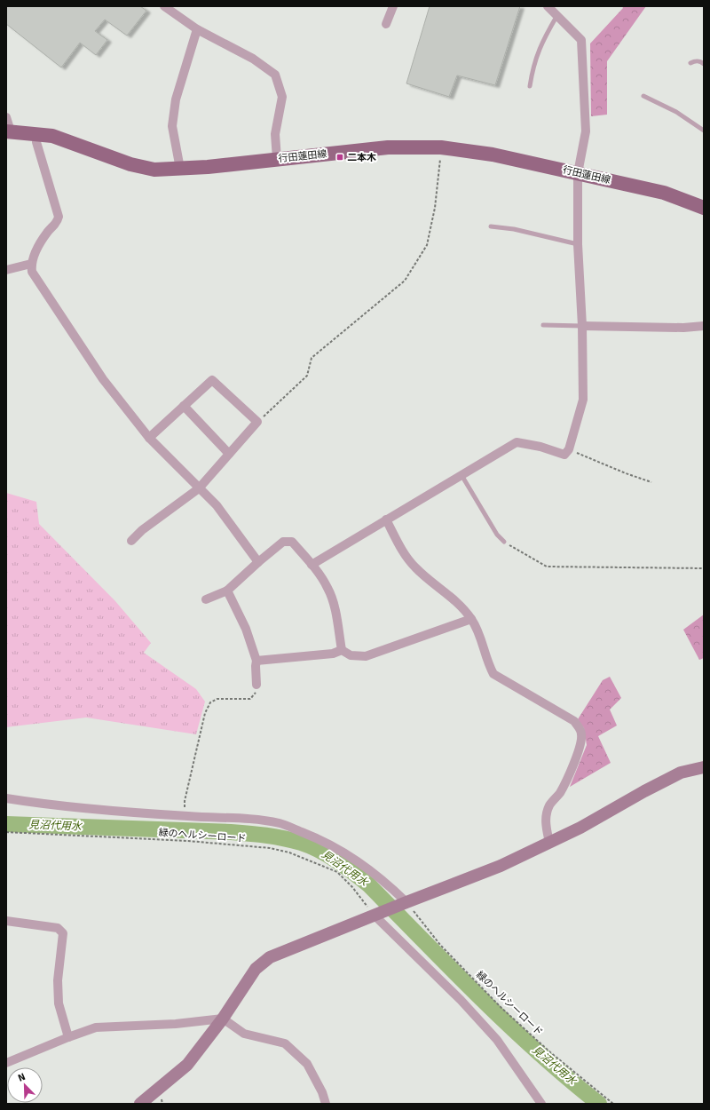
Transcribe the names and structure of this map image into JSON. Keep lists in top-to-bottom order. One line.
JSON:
{"streets":{"main road":["行田蓮田線"],"path":["緑のヘルシーロード"]},"water":["見沼代用水"],"places":{"transit":["二本木"]},"north":"top left"}
